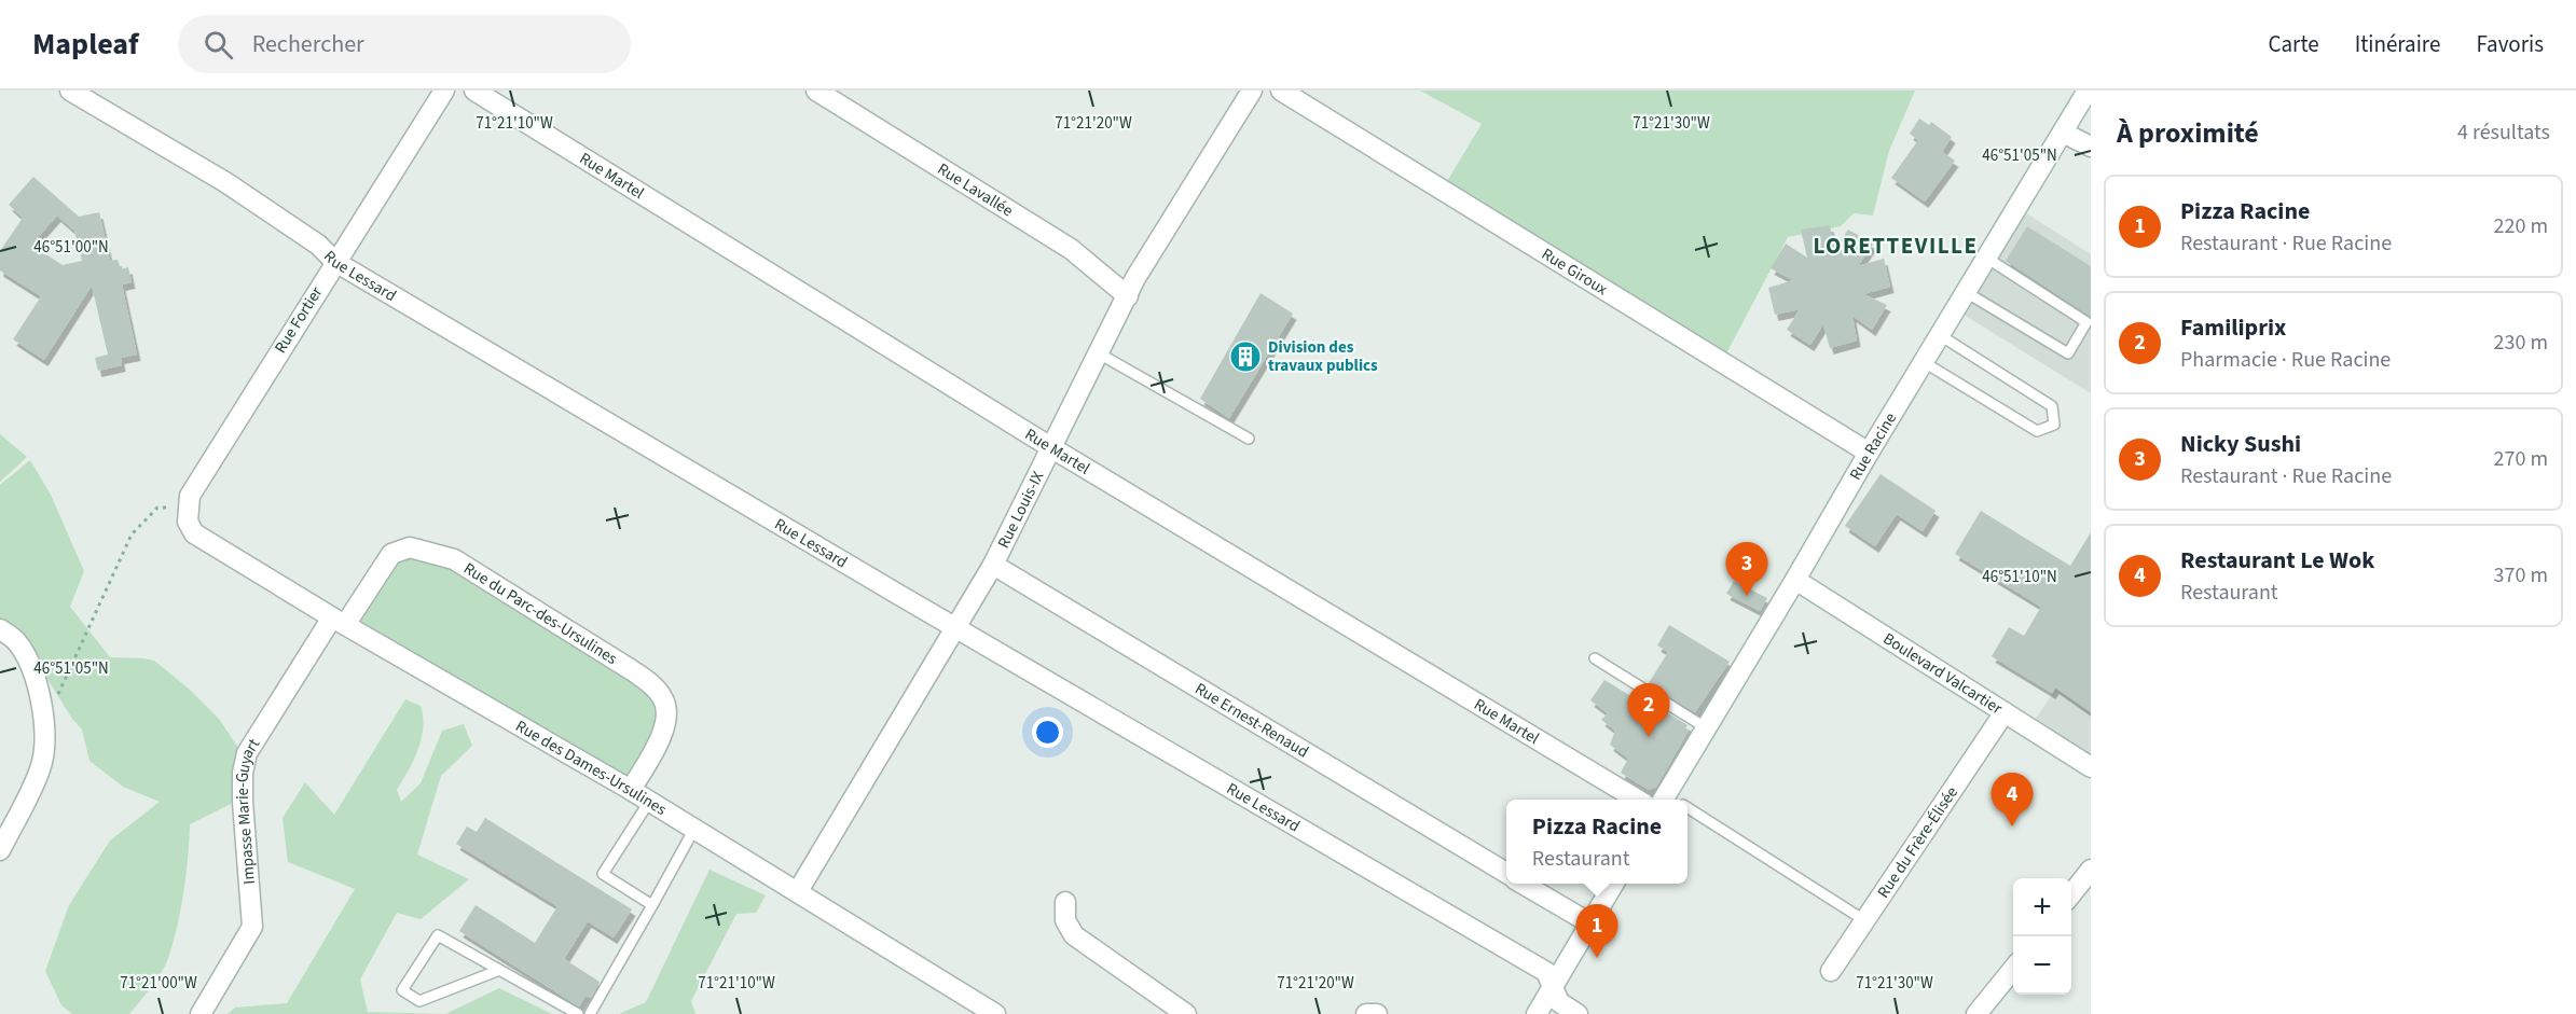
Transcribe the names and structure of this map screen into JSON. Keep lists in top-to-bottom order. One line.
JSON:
{"streets":{"street":["Rue Martel","Rue Lavallée","Rue Giroux","Rue Lessard","Rue Fortier","Rue Racine","Rue Louis-IX","Rue du Parc-des-Ursulines","Boulevard Valcartier","Rue Ernest-Renaud","Rue des Dames-Ursulines","Impasse Marie-Guyart","Rue du Frère-Élisée"]},"crossings":[["Rue Martel","Rue Louis-IX"],["Rue Lavallée","Rue Louis-IX"],["Rue Giroux","Rue Racine"],["Rue Lessard","Rue Fortier"],["Rue Lessard","Rue Louis-IX"],["Rue Fortier","Rue des Dames-Ursulines"],["Rue Racine","Boulevard Valcartier"],["Rue Louis-IX","Rue Ernest-Renaud"],["Rue Louis-IX","Rue des Dames-Ursulines"],["Rue du Parc-des-Ursulines","Rue des Dames-Ursulines"],["Rue du Parc-des-Ursulines","Impasse Marie-Guyart"],["Boulevard Valcartier","Rue du Frère-Élisée"],["Rue des Dames-Ursulines","Impasse Marie-Guyart"]],"districts":["LORETTEVILLE"],"places":{"building":["Division des travaux publics"]},"page":{"header":"Mapleaf","search":"Rechercher","nav":["Carte","Itinéraire","Favoris"],"heading":["À proximité","4 résultats"],"list":[{"mark":"1","name":"Pizza Racine","note":"Restaurant · Rue Racine","value":"220 m"},{"mark":"2","name":"Familiprix","note":"Pharmacie · Rue Racine","value":"230 m"},{"mark":"3","name":"Nicky Sushi","note":"Restaurant · Rue Racine","value":"270 m"},{"mark":"4","name":"Restaurant Le Wok","note":"Restaurant","value":"370 m"}],"pins":["3","2","4","1"],"popup":["Pizza Racine","Restaurant"],"map_buttons":["+","−"]},"coordinates":["71°21'10\"W","71°21'20\"W","71°21'30\"W","46°51'05\"N","46°51'00\"N","46°51'10\"N","71°21'00\"W"]}
